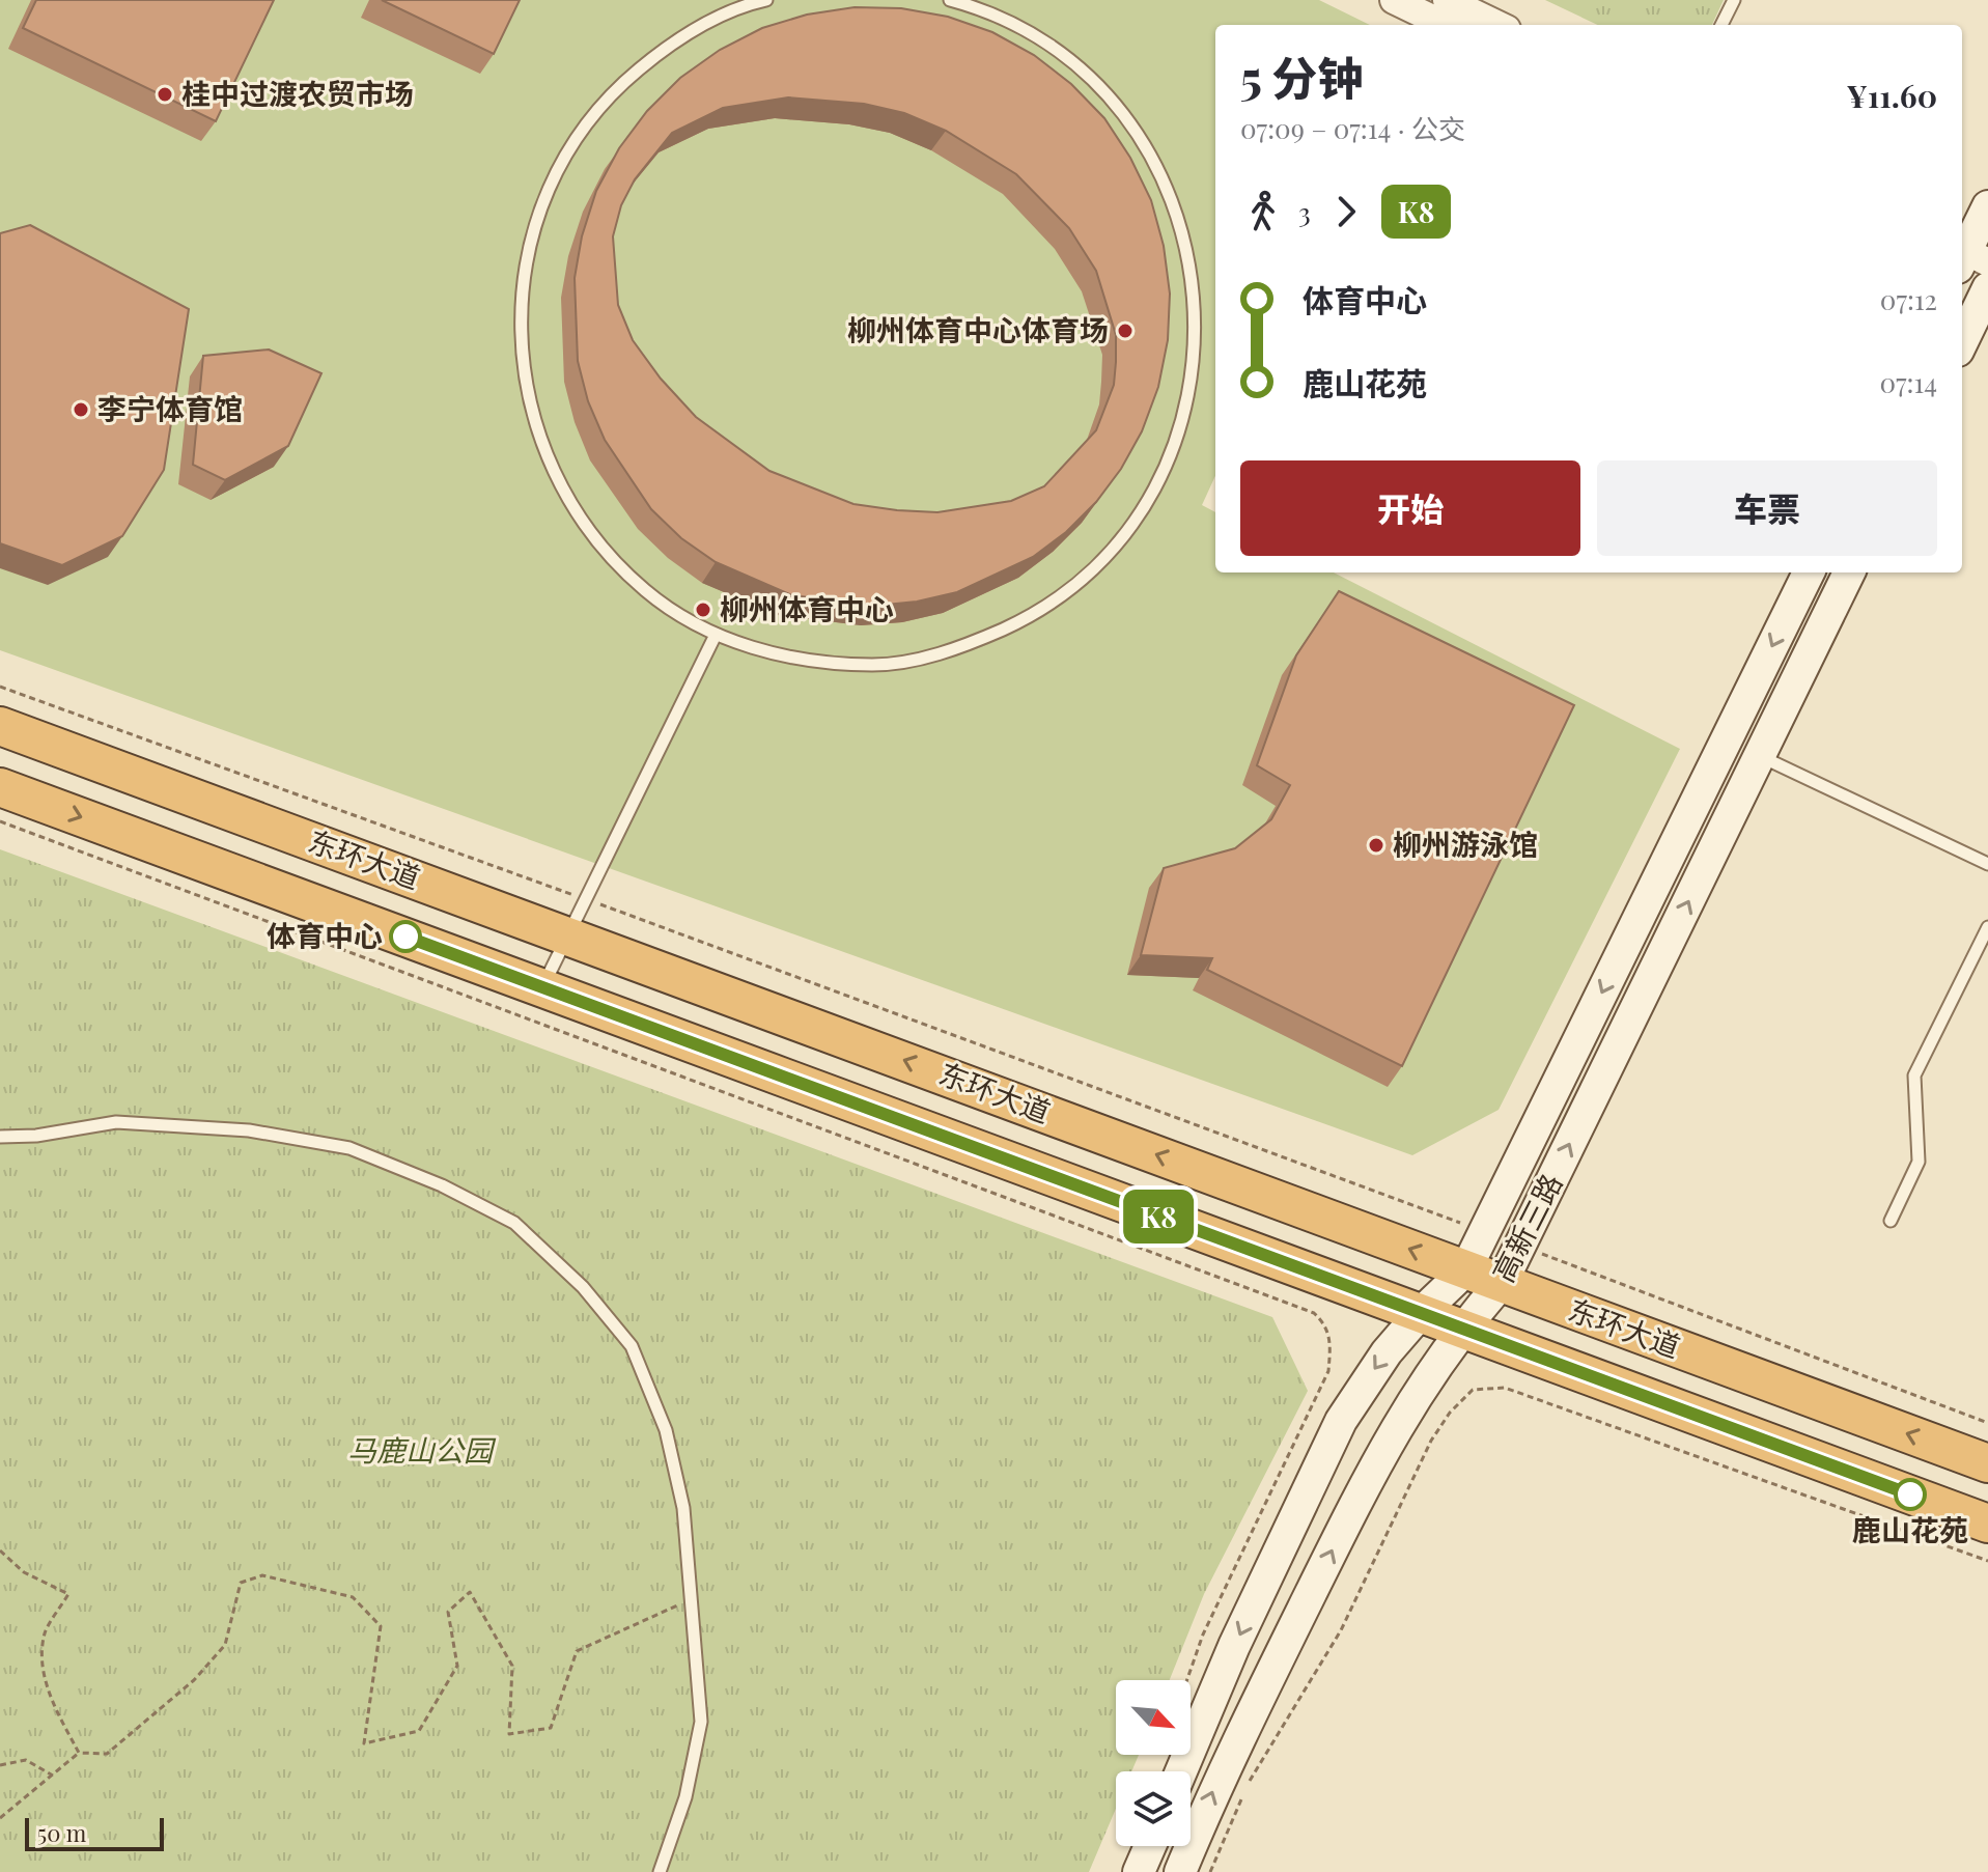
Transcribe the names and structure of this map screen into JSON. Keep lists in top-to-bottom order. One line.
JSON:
{"streets":{"highway":["东环大道"],"main road":["高新三路"]},"crossings":[["东环大道","高新三路"]],"parks":["马鹿山公园"],"places":["桂中过渡农贸市场","柳州体育中心体育场","李宁体育馆","柳州体育中心","柳州游泳馆","体育中心","鹿山花苑"],"lines":["bus line K8"],"scale_bar":"50 m","north":"bottom right","page":{"on_map":"K8","heading":["5 分钟","07:09 – 07:14 · 公交","¥11.60"],"legs":["3","K8"],"list":[{"name":"体育中心","value":"07:12"},{"name":"鹿山花苑","value":"07:14"}],"buttons":["开始","车票"],"scale":"50 m"}}
